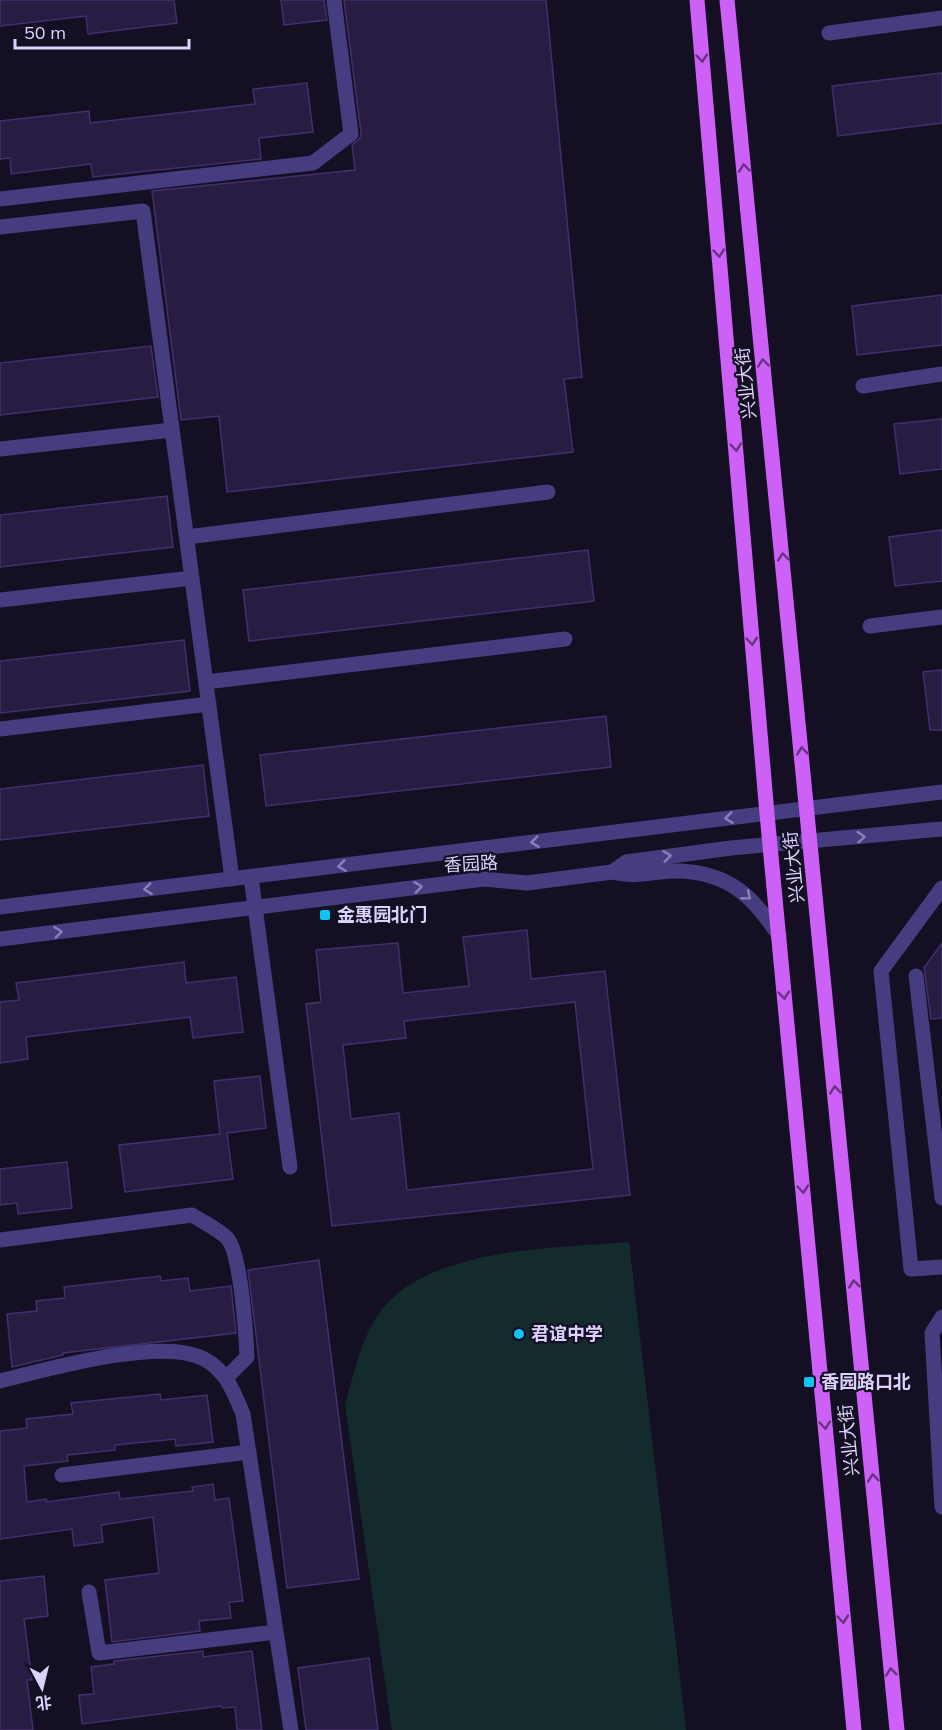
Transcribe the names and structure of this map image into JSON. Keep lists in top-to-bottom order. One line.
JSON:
{"streets":{"main road":["兴业大街"],"street":["香园路"]},"crossings":[["兴业大街","香园路"]],"places":{"transit":["金惠园北门","香园路口北"],"other":["君谊中学"]},"scale_bar":"50 m","north":"bottom"}
